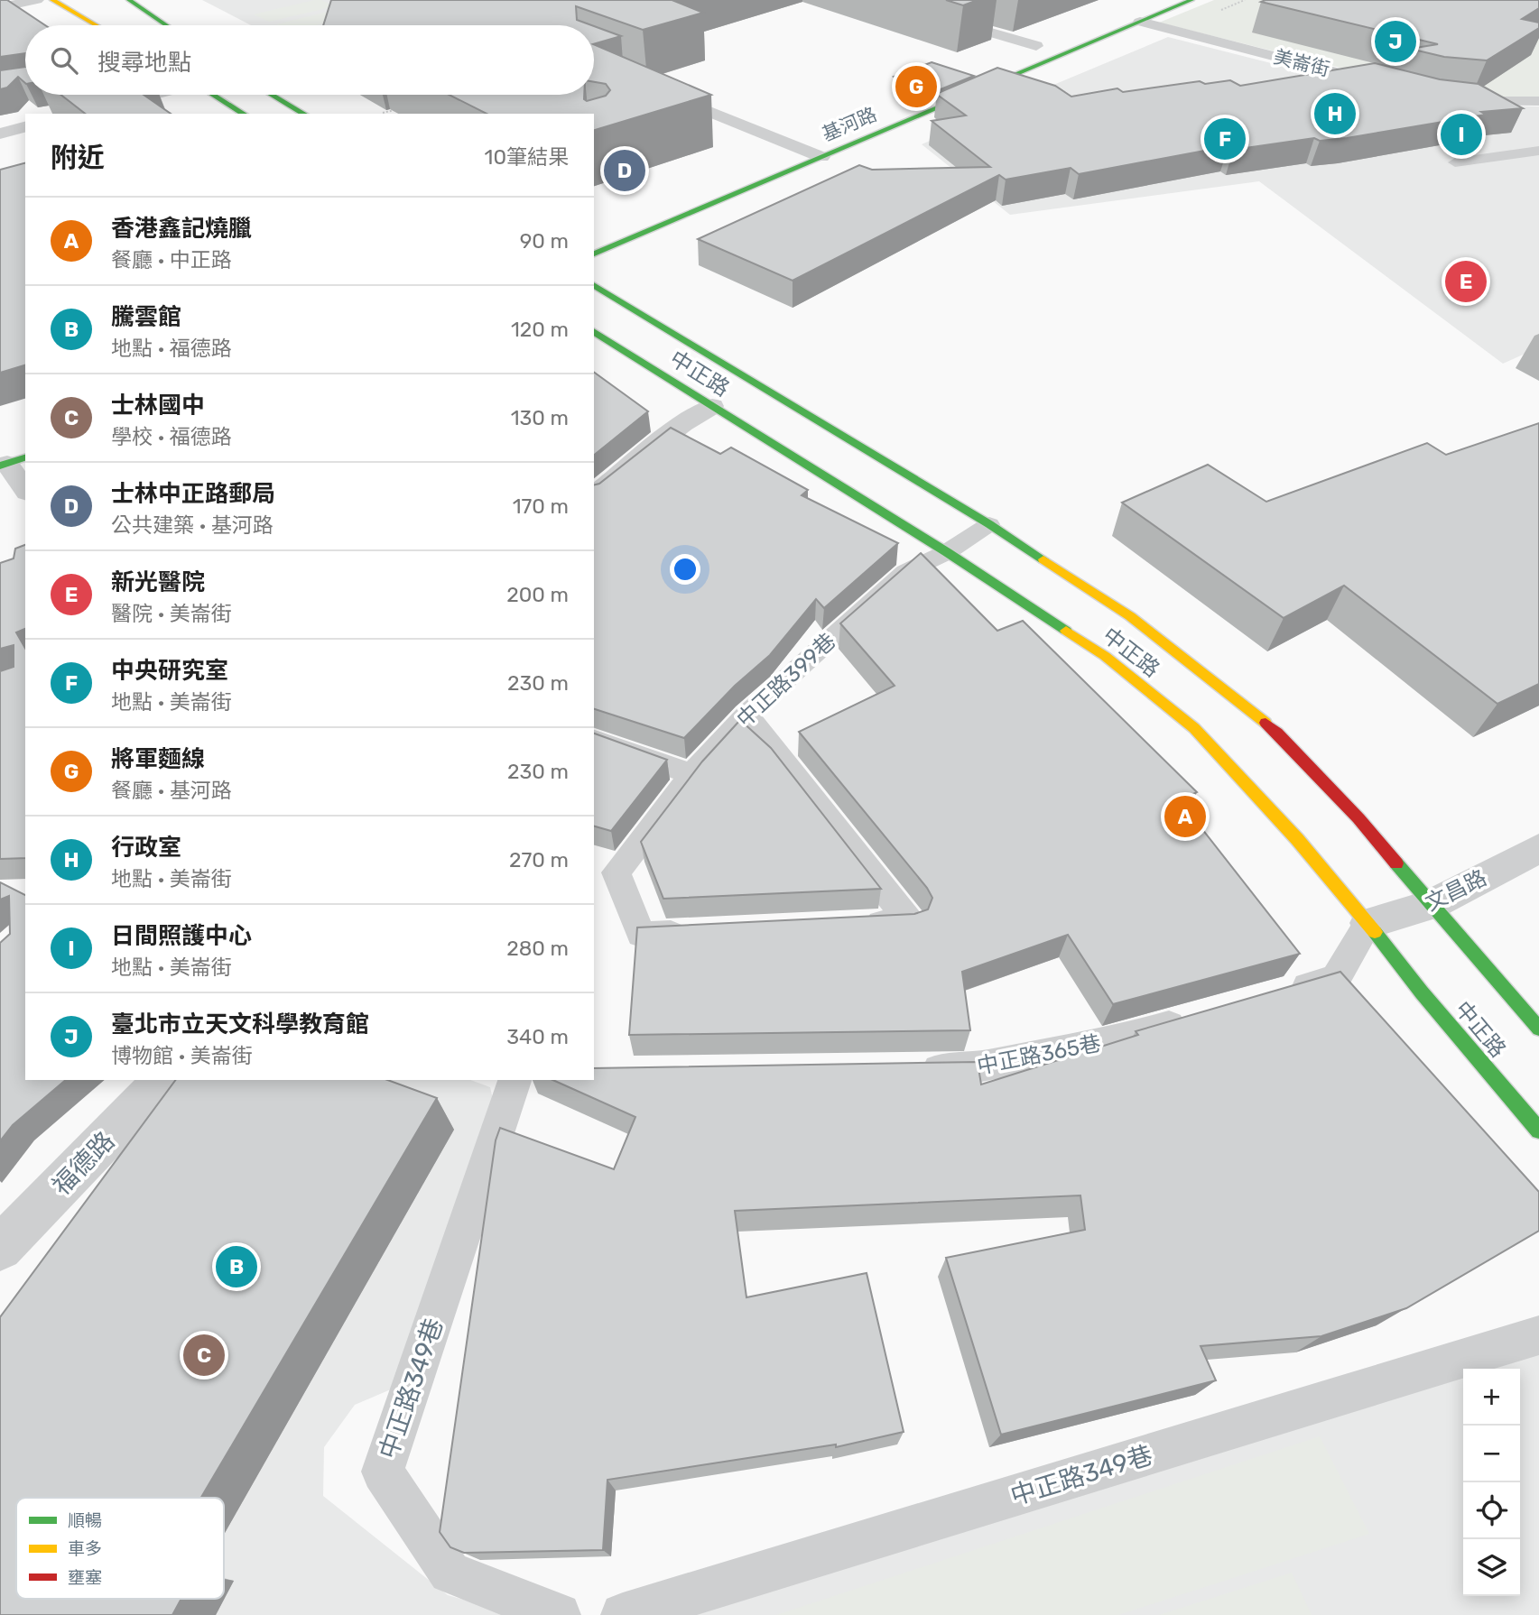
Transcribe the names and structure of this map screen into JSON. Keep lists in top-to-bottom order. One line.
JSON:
{"streets":{"main road":["基河路","中正路"],"street":["美崙街","文昌路","福德路"],"lane":["中正路399巷","中正路365巷","中正路349巷"]},"crossings":[["美崙街","基河路"],["中正路","中正路399巷"],["中正路","文昌路"]],"legend":["順暢","車多","壅塞"],"page":{"pins":["J","G","H","I","F","D","E","A","B","C"],"search":"搜尋地點","heading":["附近","10筆結果"],"list":[{"mark":"A","name":"香港鑫記燒臘","note":"餐廳 · 中正路","value":"90 m"},{"mark":"B","name":"騰雲館","note":"地點 · 福德路","value":"120 m"},{"mark":"C","name":"士林國中","note":"學校 · 福德路","value":"130 m"},{"mark":"D","name":"士林中正路郵局","note":"公共建築 · 基河路","value":"170 m"},{"mark":"E","name":"新光醫院","note":"醫院 · 美崙街","value":"200 m"},{"mark":"F","name":"中央研究室","note":"地點 · 美崙街","value":"230 m"},{"mark":"G","name":"將軍麵線","note":"餐廳 · 基河路","value":"230 m"},{"mark":"H","name":"行政室","note":"地點 · 美崙街","value":"270 m"},{"mark":"I","name":"日間照護中心","note":"地點 · 美崙街","value":"280 m"},{"mark":"J","name":"臺北市立天文科學教育館","note":"博物館 · 美崙街","value":"340 m"}],"map_buttons":["+","−"]}}
